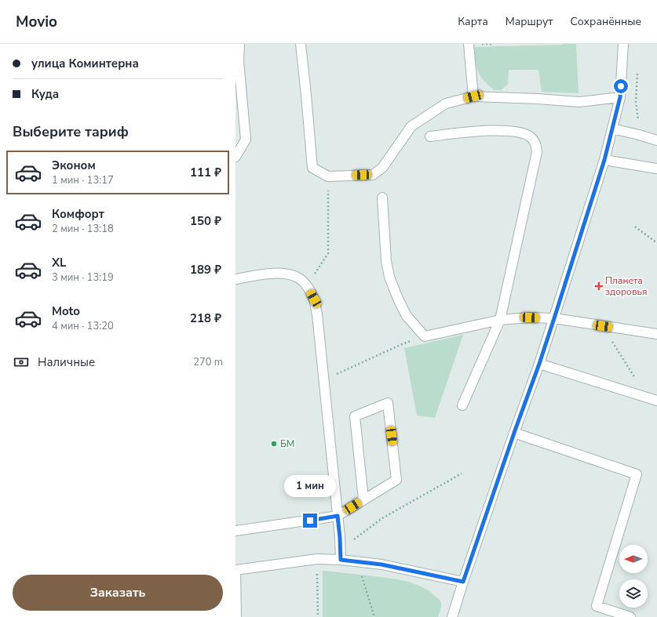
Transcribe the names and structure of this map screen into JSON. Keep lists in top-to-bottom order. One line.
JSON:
{"places":{"health":["Планета здоровья"],"other":["БМ"]},"north":"left","page":{"header":"Movio","nav":["Карта","Маршрут","Сохранённые"],"banner":["улица Коминтерна","Куда"],"heading":"Выберите тариф","list":[{"name":"Эконом","note":"1 мин · 13:17","value":"111 ₽"},{"name":"Комфорт","note":"2 мин · 13:18","value":"150 ₽"},{"name":"XL","note":"3 мин · 13:19","value":"189 ₽"},{"name":"Moto","note":"4 мин · 13:20","value":"218 ₽"}],"pay":["Наличные","270 m"],"bubble":"1 мин","buttons":"Заказать"}}
